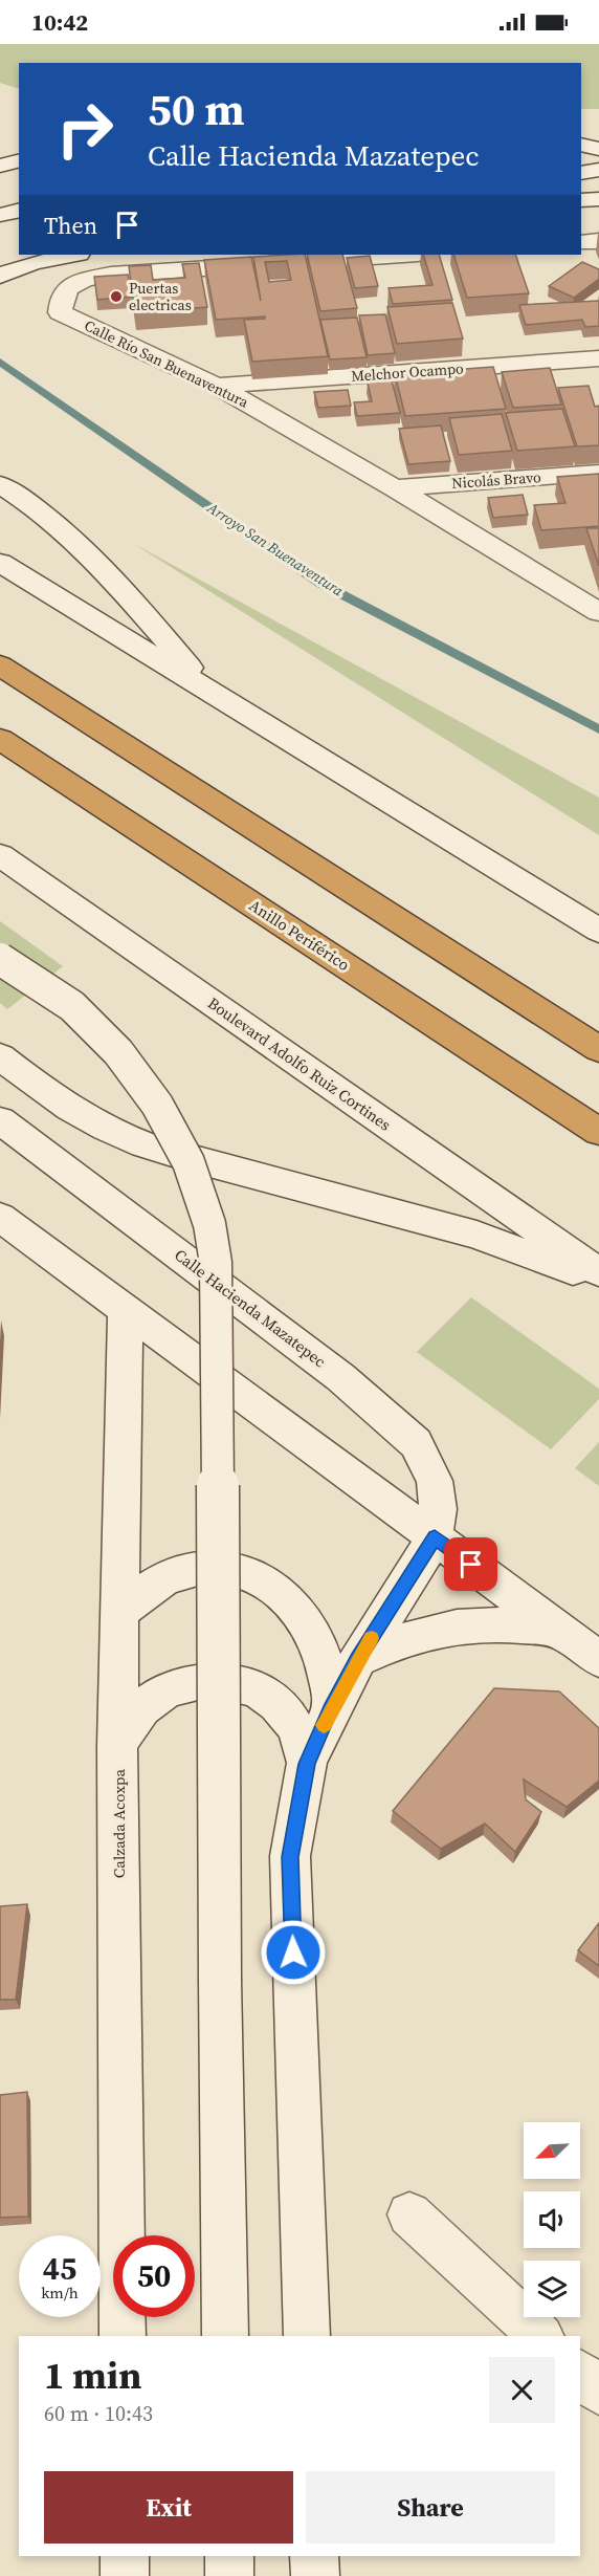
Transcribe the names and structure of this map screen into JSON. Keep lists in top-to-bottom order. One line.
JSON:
{"streets":{"highway":["Anillo Periférico"],"main road":["Calle Río San Buenaventura","Melchor Ocampo","Nicolás Bravo","Boulevard Adolfo Ruiz Cortines","Calle Hacienda Mazatepec","Calzada Acoxpa"]},"crossings":[["Calle Río San Buenaventura","Melchor Ocampo"],["Calle Río San Buenaventura","Nicolás Bravo"]],"water":["Arroyo San Buenaventura"],"places":["Puertas electricas"],"north":"bottom left","page":{"status":"10:42","turn":["50 m","Calle Hacienda Mazatepec"],"then":"Then","speed":"45 km/h","limit":"50","heading":["1 min","60 m · 10:43"],"buttons":["Exit","Share"]}}
